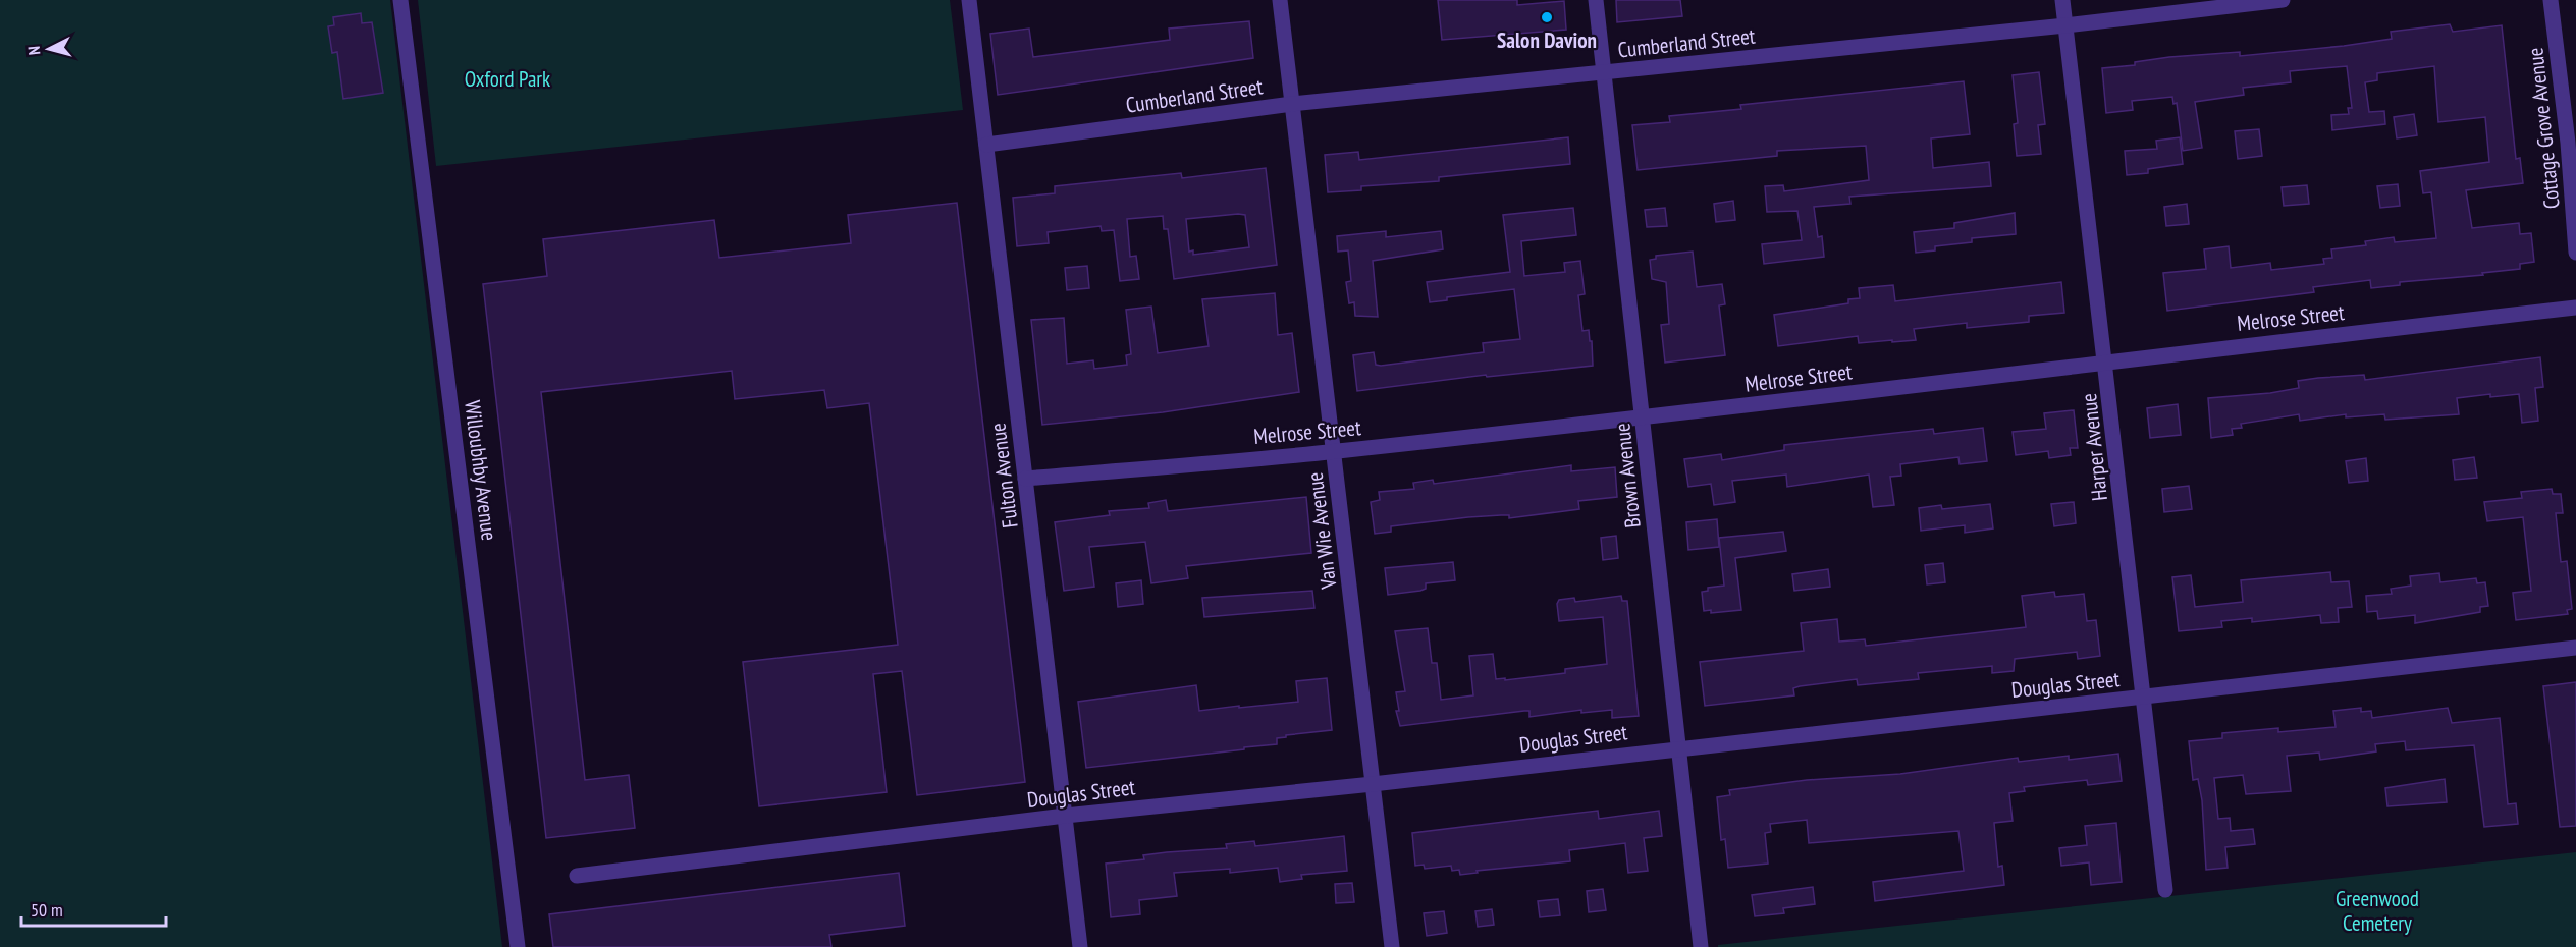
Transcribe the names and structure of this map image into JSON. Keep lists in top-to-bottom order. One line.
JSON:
{"streets":{"street":["Cumberland Street","Cottage Grove Avenue","Melrose Street","Harper Avenue","Willoubhby Avenue","Fulton Avenue","Brown Avenue","Van Wie Avenue","Douglas Street"]},"crossings":[["Cumberland Street","Harper Avenue"],["Cumberland Street","Fulton Avenue"],["Cumberland Street","Brown Avenue"],["Cumberland Street","Van Wie Avenue"],["Melrose Street","Harper Avenue"],["Melrose Street","Fulton Avenue"],["Melrose Street","Brown Avenue"],["Melrose Street","Van Wie Avenue"],["Harper Avenue","Douglas Street"],["Fulton Avenue","Douglas Street"],["Brown Avenue","Douglas Street"],["Van Wie Avenue","Douglas Street"]],"parks":["Oxford Park","Greenwood Cemetery"],"places":["Salon Davion"],"scale_bar":"50 m","north":"left"}
